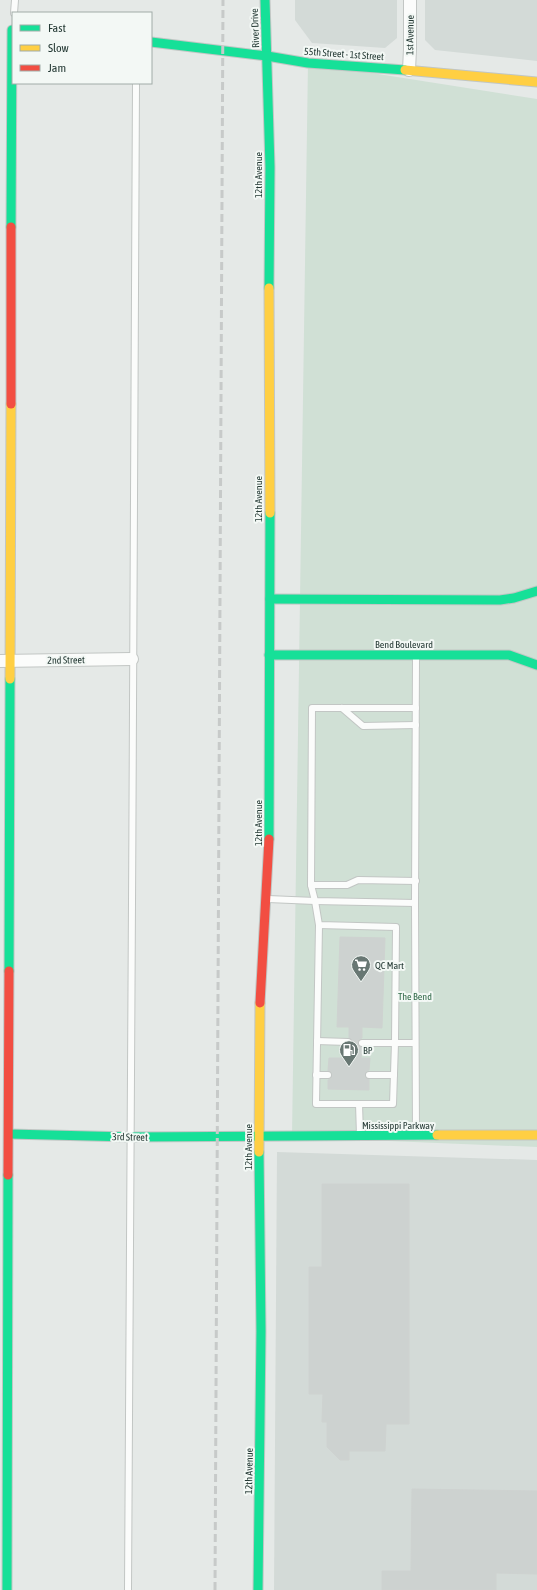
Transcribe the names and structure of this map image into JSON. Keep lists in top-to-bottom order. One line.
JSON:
{"streets":{"street":["River Drive","1st Avenue","55th Street - 1st Street","12th Avenue","Bend Boulevard","2nd Street","Mississippi Parkway","3rd Street"]},"crossings":[["River Drive","55th Street - 1st Street"],["River Drive","12th Avenue"],["1st Avenue","55th Street - 1st Street"],["55th Street - 1st Street","12th Avenue"],["12th Avenue","Bend Boulevard"],["12th Avenue","Mississippi Parkway"],["12th Avenue","3rd Street"],["Mississippi Parkway","3rd Street"]],"parks":["The Bend"],"places":{"supermarket":["QC Mart"],"fuel station":["BP"]},"legend":["Fast","Slow","Jam"]}
